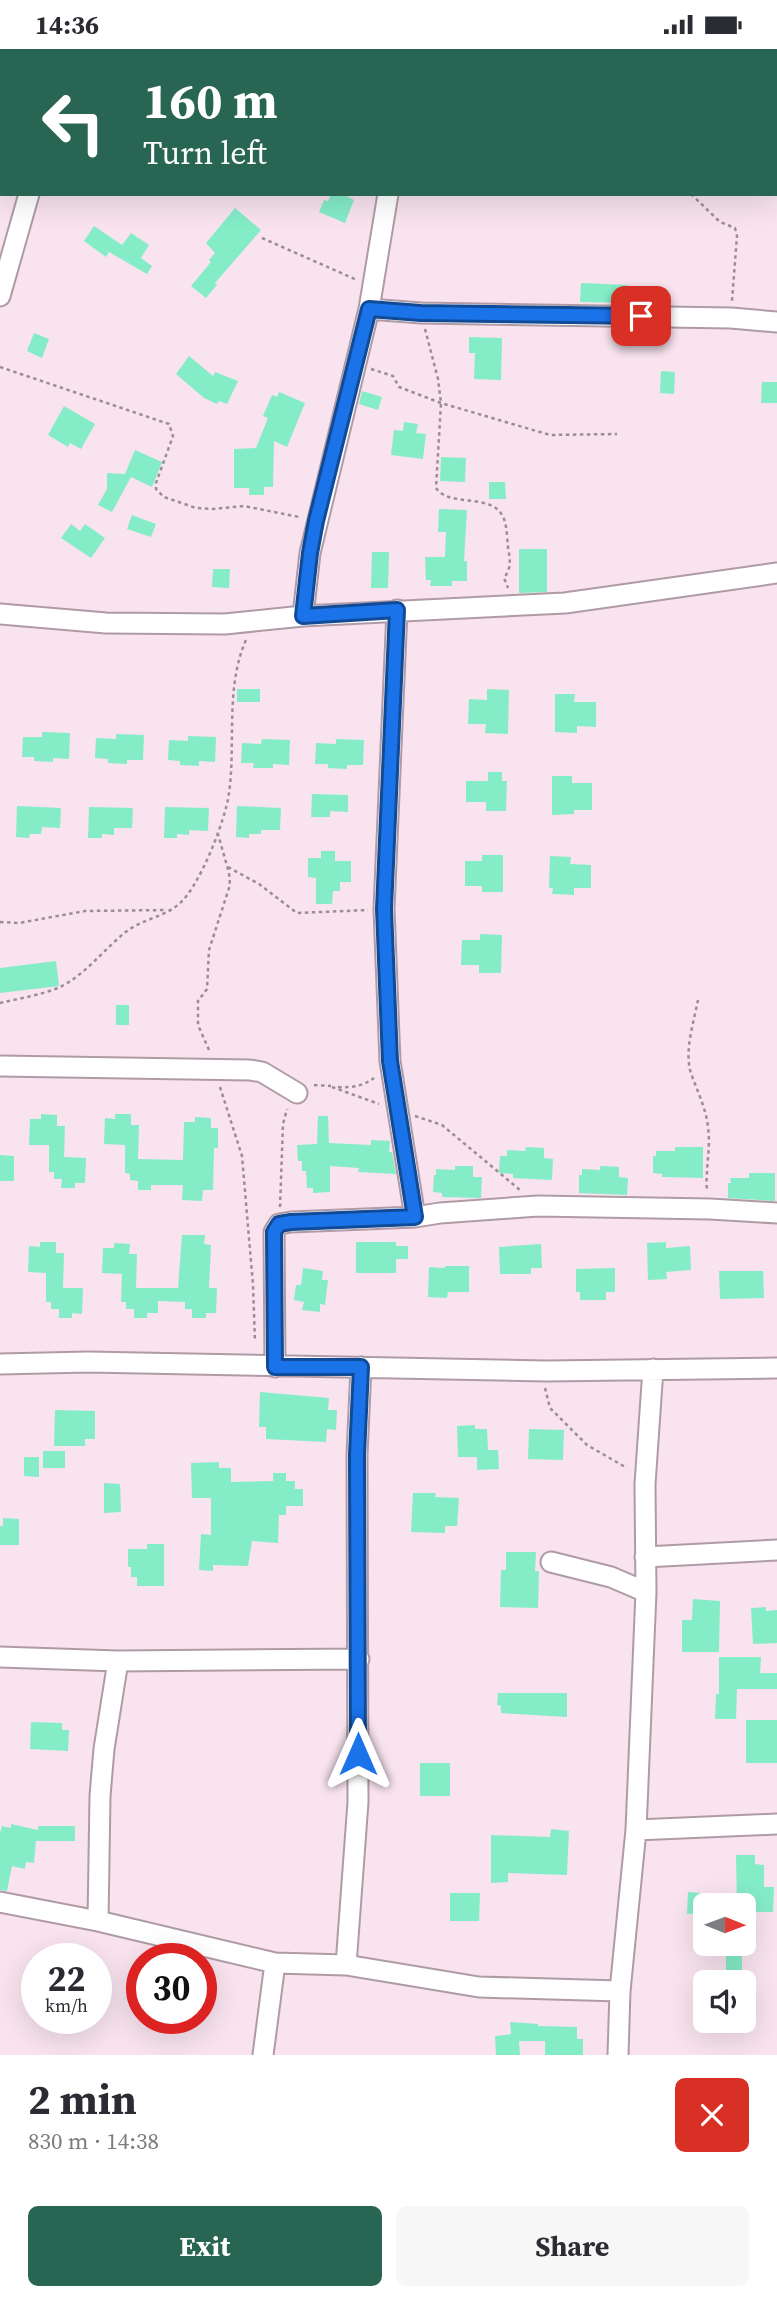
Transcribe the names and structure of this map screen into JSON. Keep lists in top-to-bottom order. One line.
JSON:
{"north":"right","page":{"status":"14:36","turn":["160 m","Turn left"],"speed":"22 km/h","limit":"30","heading":["2 min","830 m · 14:38"],"buttons":["Exit","Share"]}}
